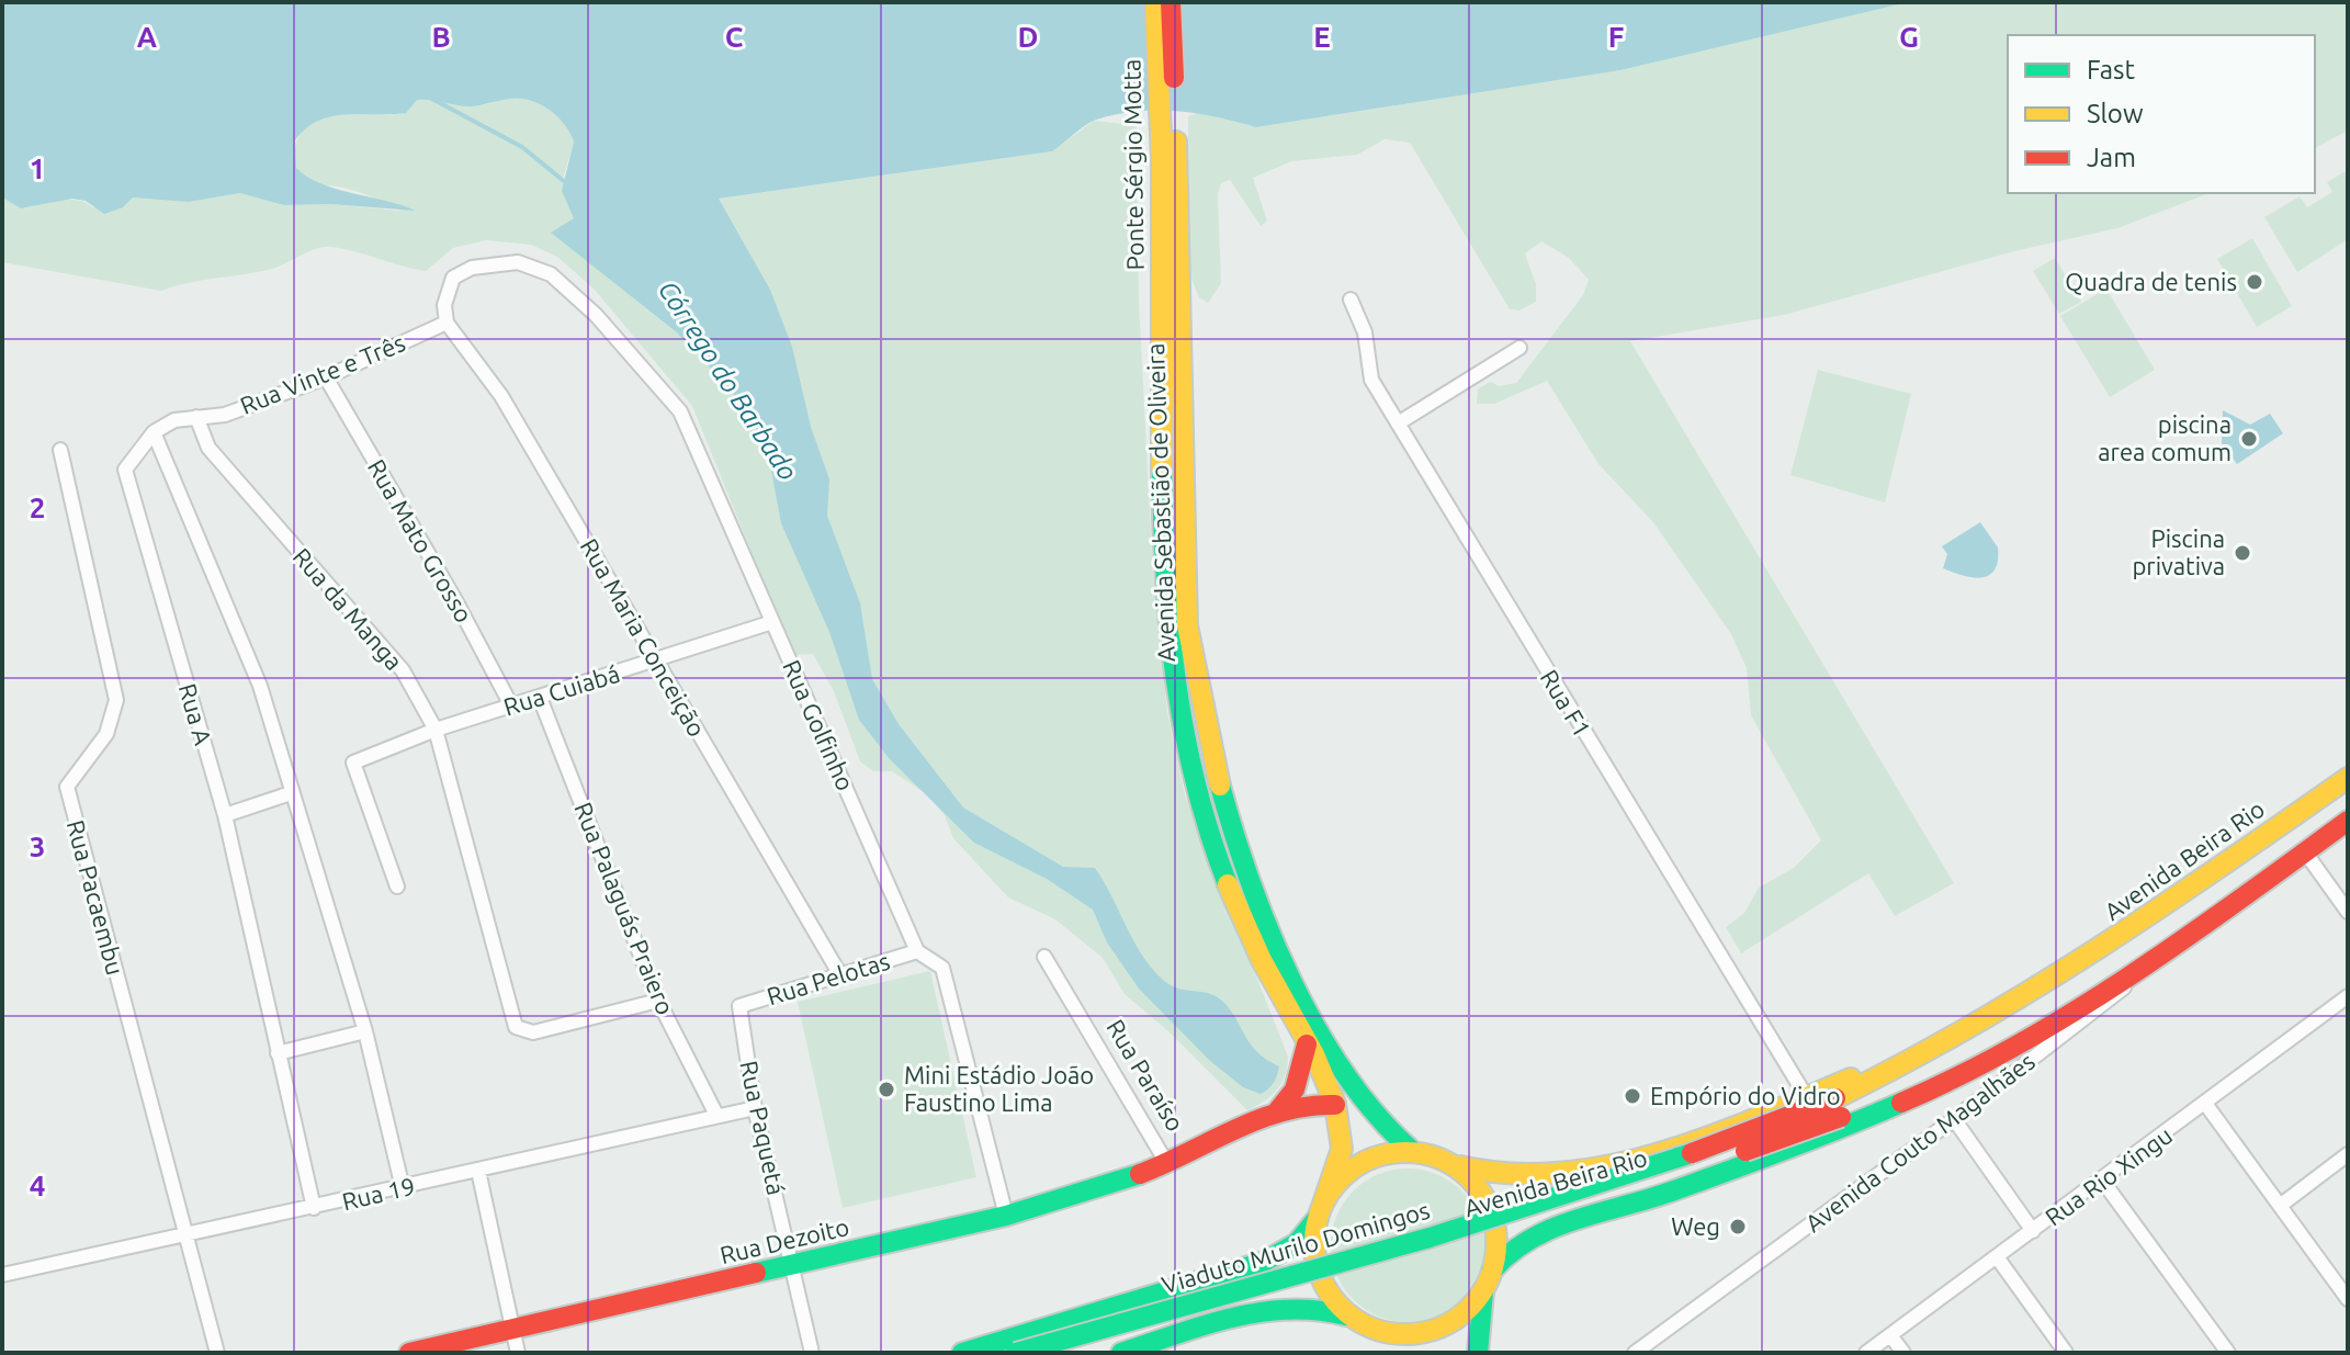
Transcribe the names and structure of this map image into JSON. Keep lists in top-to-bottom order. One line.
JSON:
{"streets":{"main road":["Ponte Sérgio Motta","Avenida Sebastião de Oliveira","Avenida Beira Rio","Rua Paraíso","Rua Dezoito","Viaduto Murilo Domingos"],"street":["Rua Vinte e Três","Rua Mato Grosso","Rua da Manga","Rua Maria Conceição","Rua Cuiabá","Rua F1","Rua A","Rua Golfinho","Rua Pacaembu","Rua Palaguás Praiero","Rua Pelotas","Rua Paquetá","Avenida Couto Magalhães","Rua Rio Xingu","Rua 19"]},"crossings":[["Ponte Sérgio Motta","Avenida Sebastião de Oliveira"],["Rua Vinte e Três","Rua Mato Grosso"],["Rua Vinte e Três","Rua da Manga"],["Rua Vinte e Três","Rua Maria Conceição"],["Avenida Sebastião de Oliveira","Avenida Beira Rio"],["Avenida Sebastião de Oliveira","Rua Paraíso"],["Rua Mato Grosso","Rua Cuiabá"],["Rua da Manga","Rua Cuiabá"],["Rua da Manga","Rua Palaguás Praiero"],["Rua Maria Conceição","Rua Cuiabá"],["Rua Maria Conceição","Rua Golfinho"],["Rua Maria Conceição","Rua Pelotas"],["Rua Cuiabá","Rua Golfinho"],["Rua Cuiabá","Rua Palaguás Praiero"],["Rua F1","Avenida Beira Rio"],["Rua A","Rua 19"],["Rua Golfinho","Rua Pelotas"],["Rua Golfinho","Rua Dezoito"],["Avenida Beira Rio","Avenida Couto Magalhães"],["Avenida Beira Rio","Viaduto Murilo Domingos"],["Rua Pacaembu","Rua 19"],["Rua Palaguás Praiero","Rua 19"],["Rua Pelotas","Rua Paquetá"],["Rua Paraíso","Rua Dezoito"],["Rua Paquetá","Rua 19"],["Rua Paquetá","Rua Dezoito"]],"water":["Córrego do Barbado"],"places":["Quadra de tenis","piscina area comum","Piscina privativa","Mini Estádio João Faustino Lima","Empório do Vidro","Weg"],"legend":["Fast","Slow","Jam"],"grid":{"columns":["A","B","C","D","E","F","G"],"rows":["1","2","3","4"]}}
